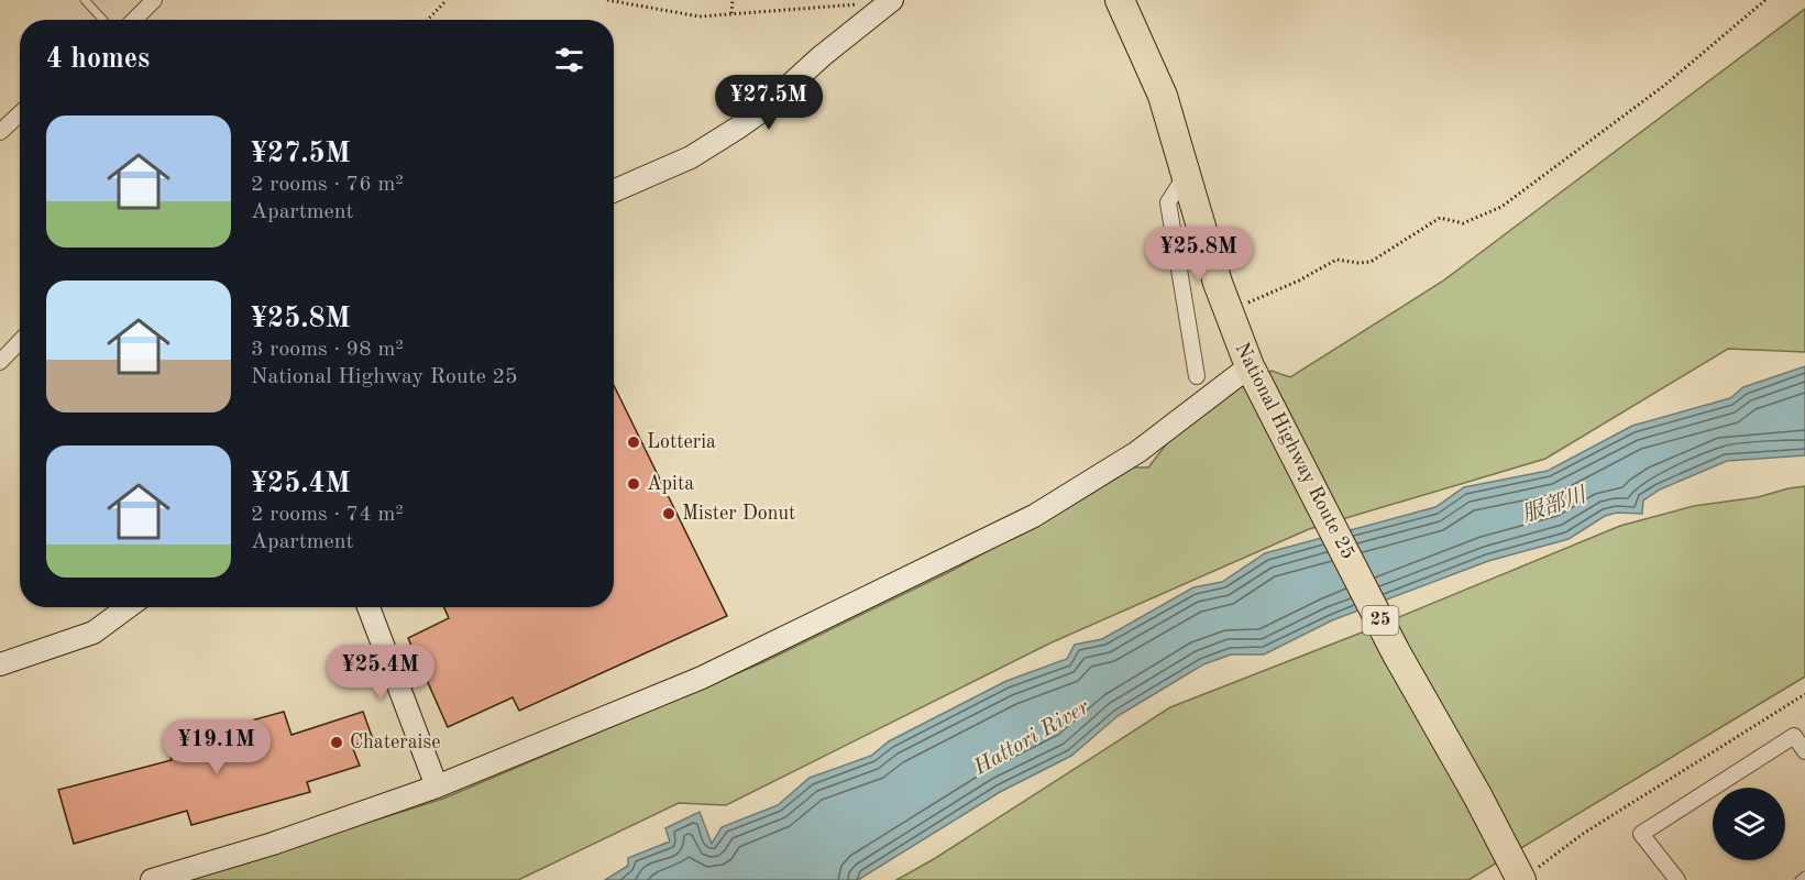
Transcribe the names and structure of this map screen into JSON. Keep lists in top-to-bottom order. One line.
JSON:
{"streets":{"highway":["National Highway Route 25","25"]},"water":["服部川","Hattori River"],"places":["Lotteria","Apita","Mister Donut","Chateraise"],"page":{"heading":"4 homes","price":["¥27.5M","¥25.8M","¥25.4M","¥19.1M"],"list":[{"name":"¥27.5M","note":"2 rooms · 76 m² · Apartment"},{"name":"¥25.8M","note":"3 rooms · 98 m² · National Highway Route 25"},{"name":"¥25.4M","note":"2 rooms · 74 m² · Apartment"}]}}
